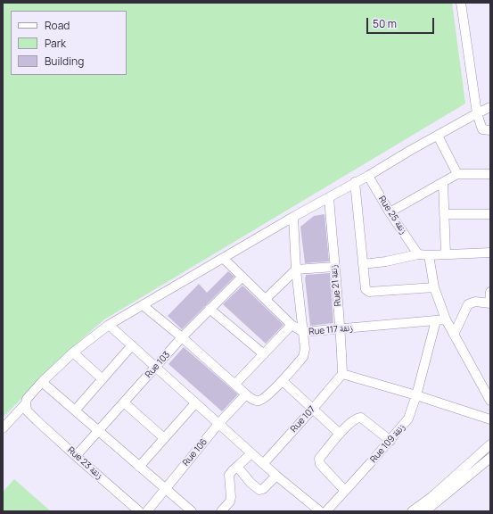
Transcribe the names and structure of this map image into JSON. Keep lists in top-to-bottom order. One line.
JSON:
{"streets":{"street":["Rue 25 زنقة","Rue 21 زنقة","Rue 117 زنقة","Rue 103","Rue 107","Rue 109 زنقة","Rue 106","Rue 23 زنقة"]},"crossings":[["Rue 21 زنقة","Rue 117 زنقة"],["Rue 21 زنقة","Rue 107"],["Rue 117 زنقة","Rue 103"],["Rue 117 زنقة","Rue 109 زنقة"],["Rue 103","Rue 23 زنقة"]],"legend":["Road","Park","Building"],"scale_bar":"50 m"}
